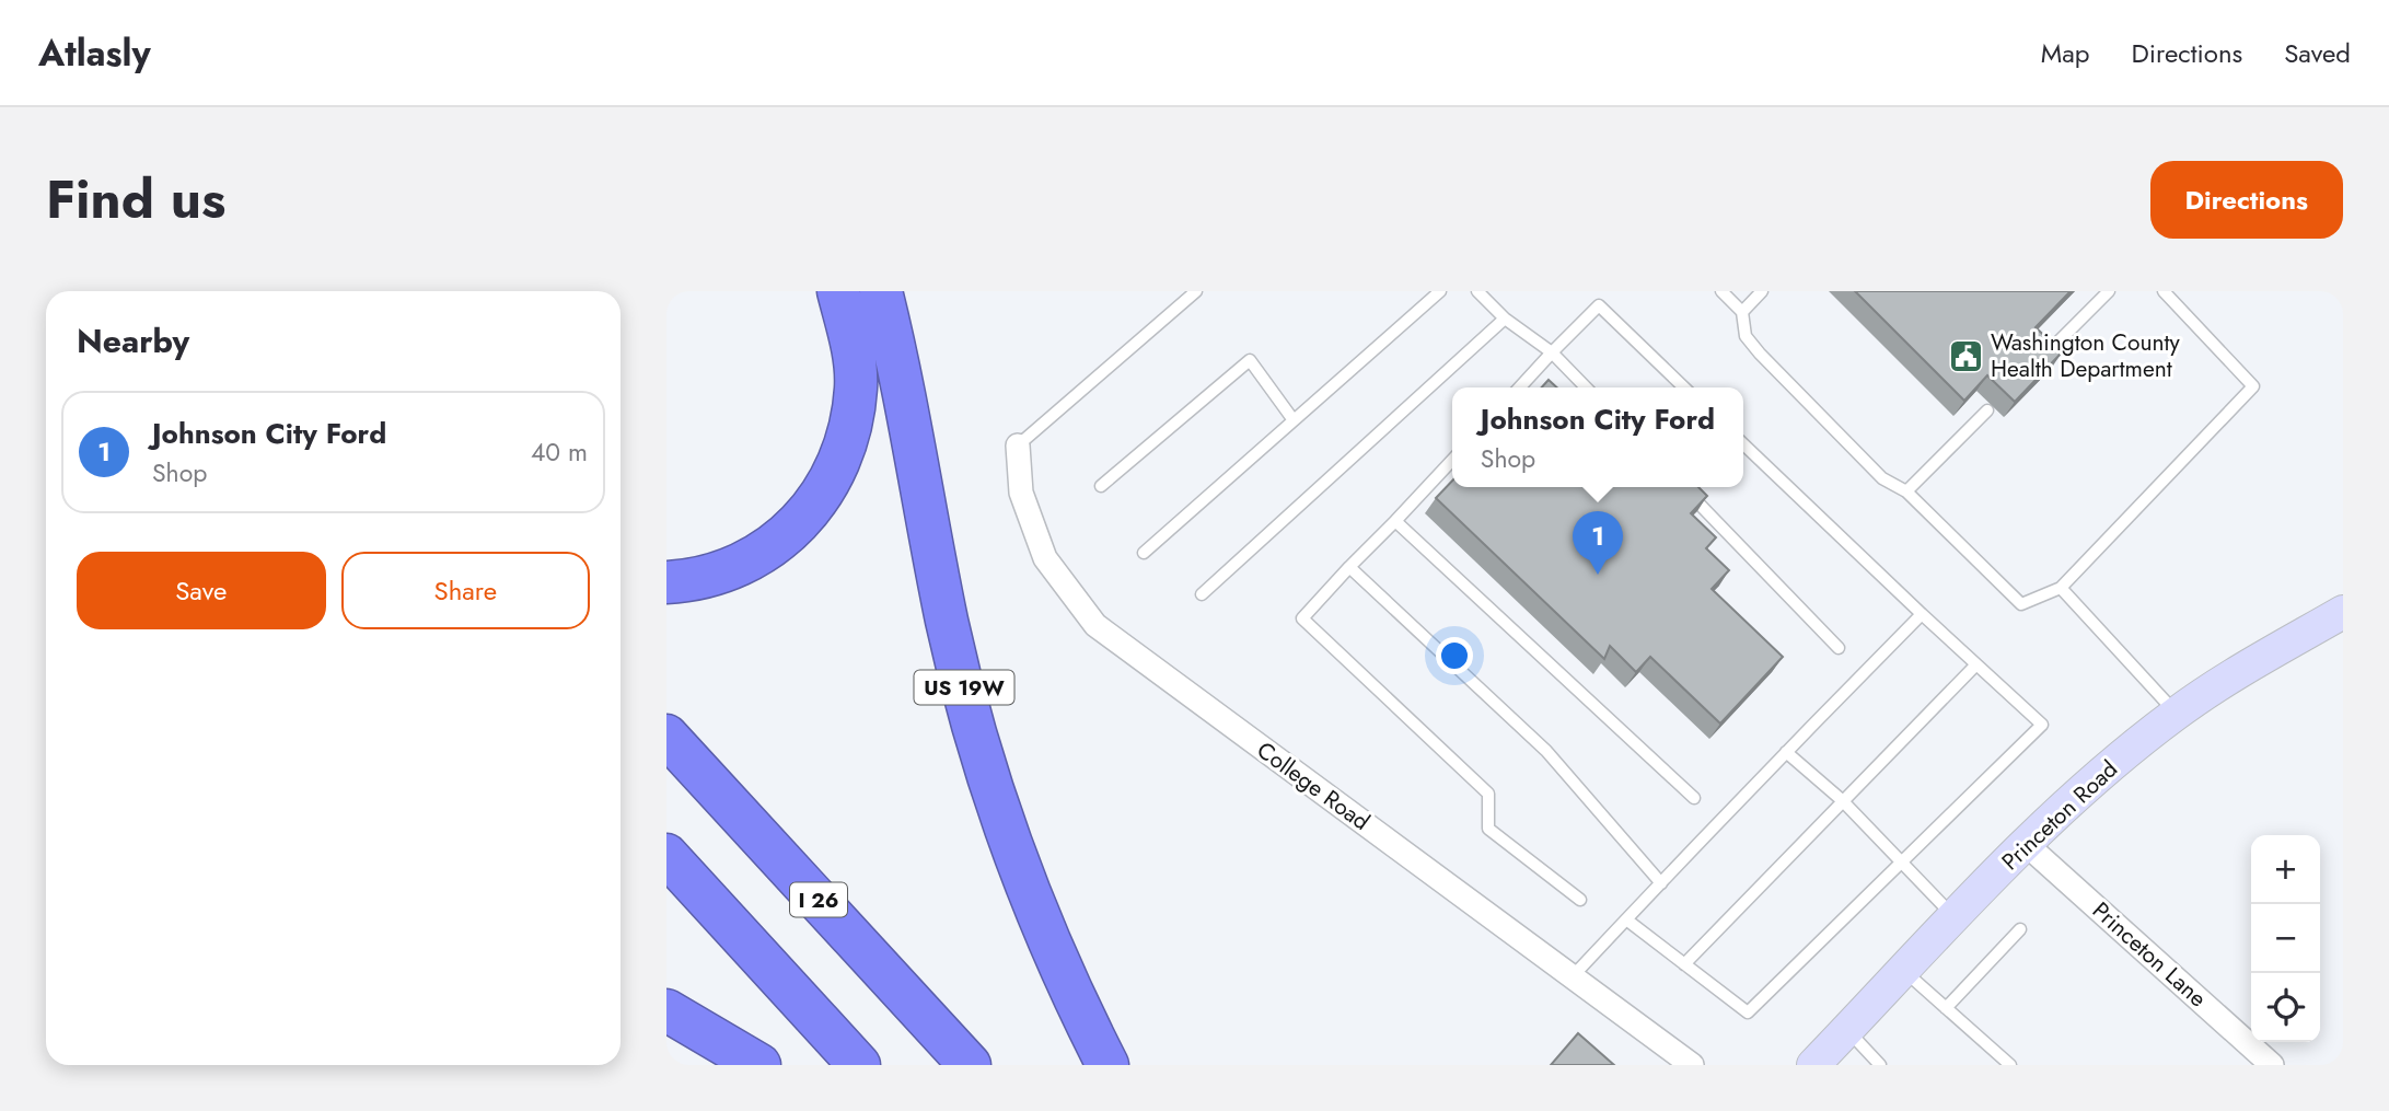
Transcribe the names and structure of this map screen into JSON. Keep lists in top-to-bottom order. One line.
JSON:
{"streets":{"highway":["US 19W","I 26"],"street":["College Road","Princeton Road","Princeton Lane"]},"crossings":[["Princeton Road","Princeton Lane"]],"places":{"public building":["Washington County Health Department"]},"page":{"header":"Atlasly","nav":["Map","Directions","Saved"],"title":"Find us","buttons":["Directions",["Save","Share"]],"heading":"Nearby","popup":["Johnson City Ford","Shop"],"list":[{"mark":"1","name":"Johnson City Ford","note":"Shop","value":"40 m"}],"pins":"1","map_buttons":["+","−"]}}
